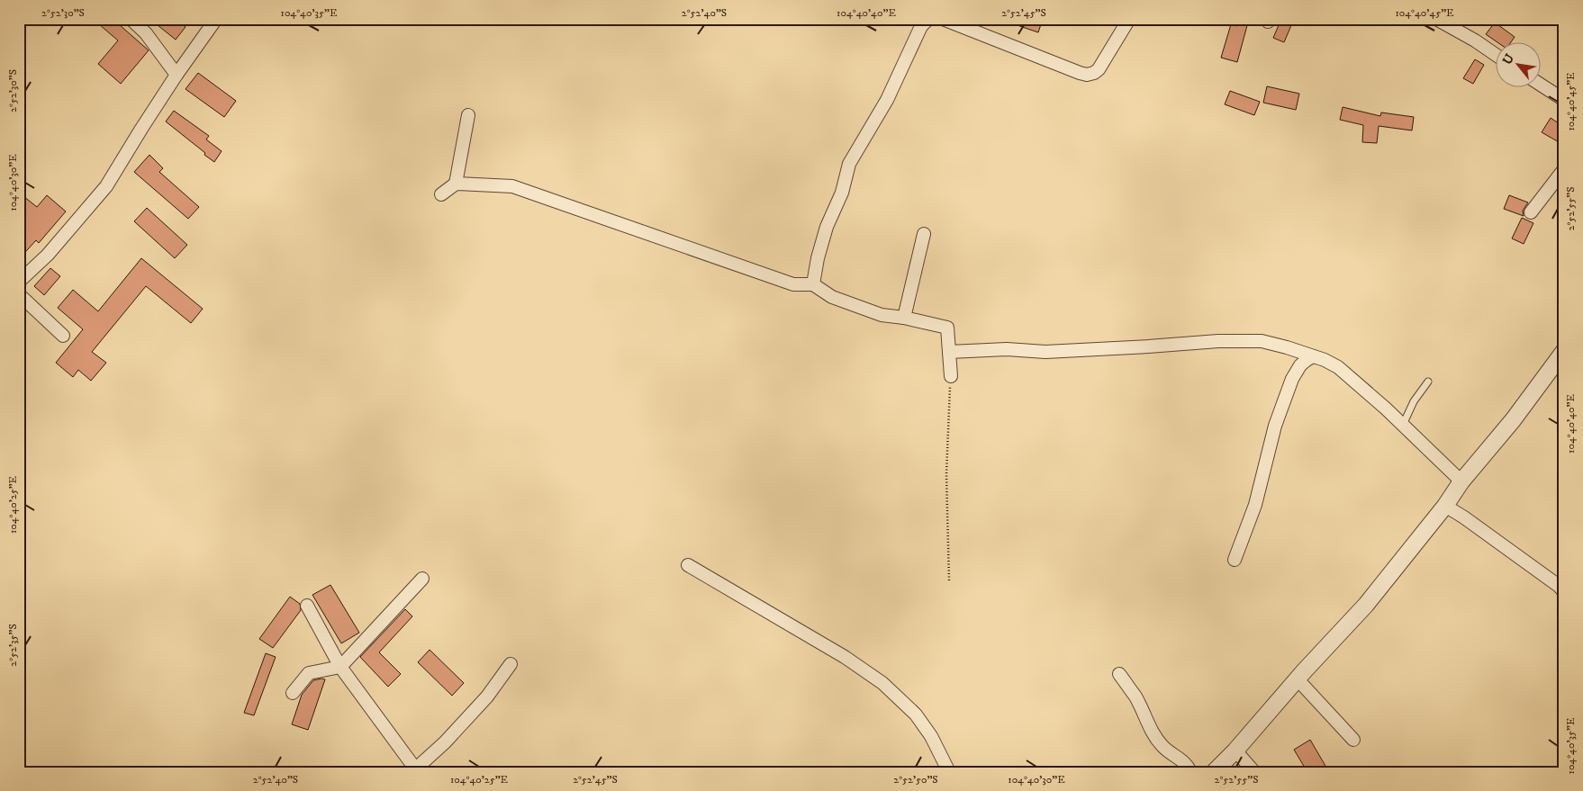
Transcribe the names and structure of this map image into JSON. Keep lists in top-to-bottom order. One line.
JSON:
{"north":"top left","coordinates":["2°52'30\"S","104°40'35\"E","2°52'40\"S","104°40'40\"E","2°52'45\"S","104°40'45\"E","104°40'30\"E","2°52'55\"S","104°40'25\"E","2°52'35\"S","2°52'50\"S"]}
